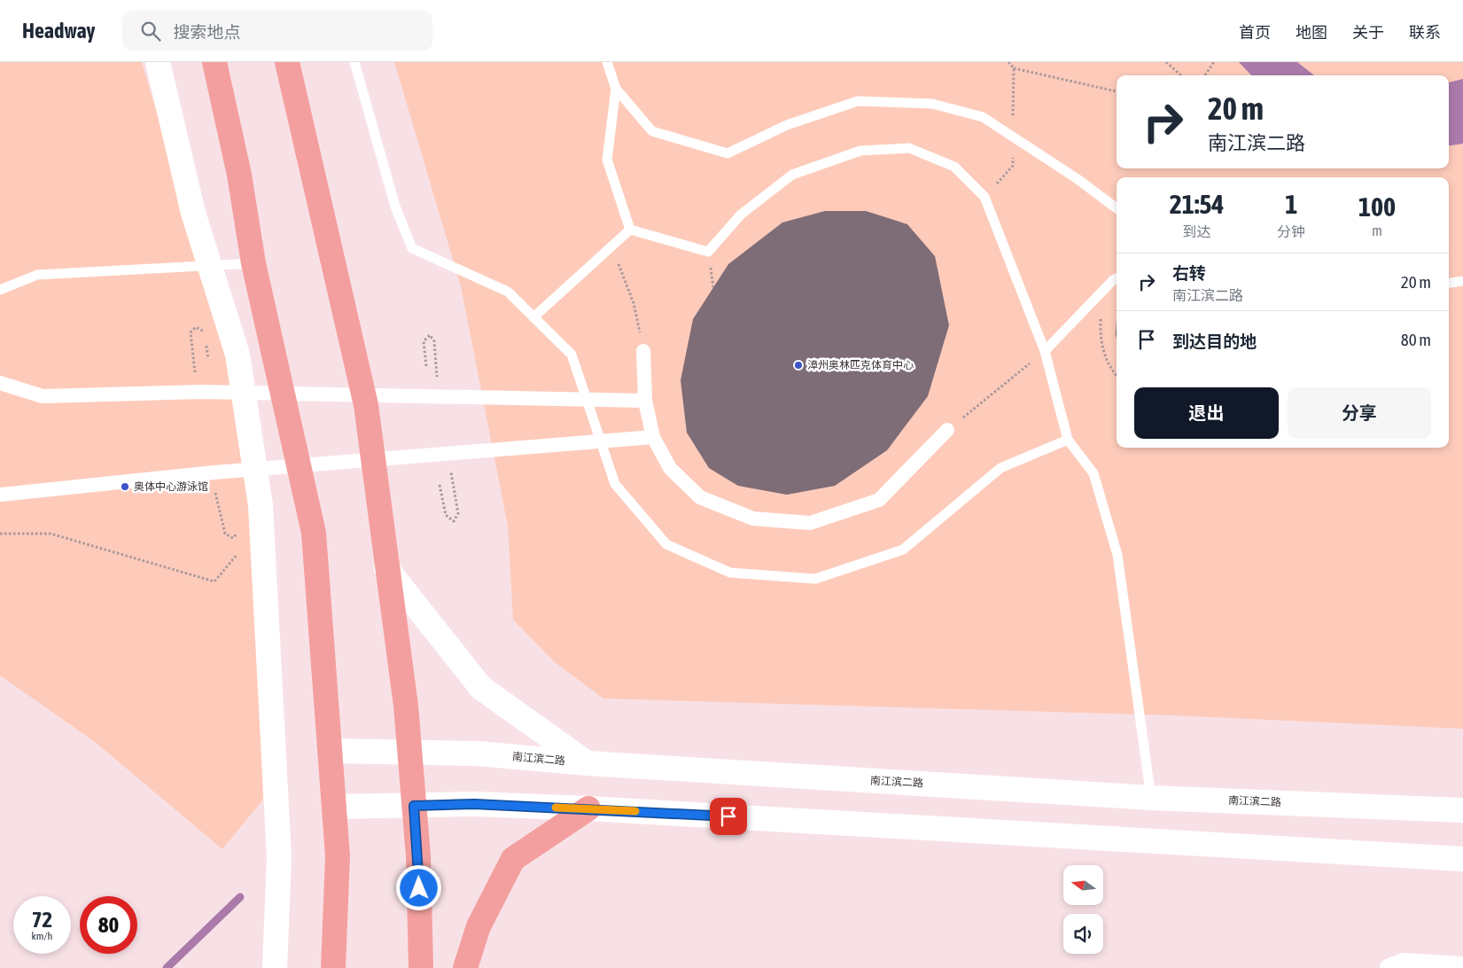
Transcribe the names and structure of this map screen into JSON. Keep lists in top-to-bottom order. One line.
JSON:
{"streets":{"street":["南江滨二路"]},"places":["漳州奥林匹克体育中心","奥体中心游泳馆"],"north":"left","page":{"header":"Headway","search":"搜索地点","nav":["首页","地图","关于","联系"],"turn":["20 m","南江滨二路"],"eta":["21:54","到达","1","分钟","100","m"],"list":[{"name":"右转","note":"南江滨二路","value":"20 m"},{"name":"到达目的地","value":"80 m"}],"buttons":["退出","分享"],"speed":"72 km/h","limit":"80"}}
